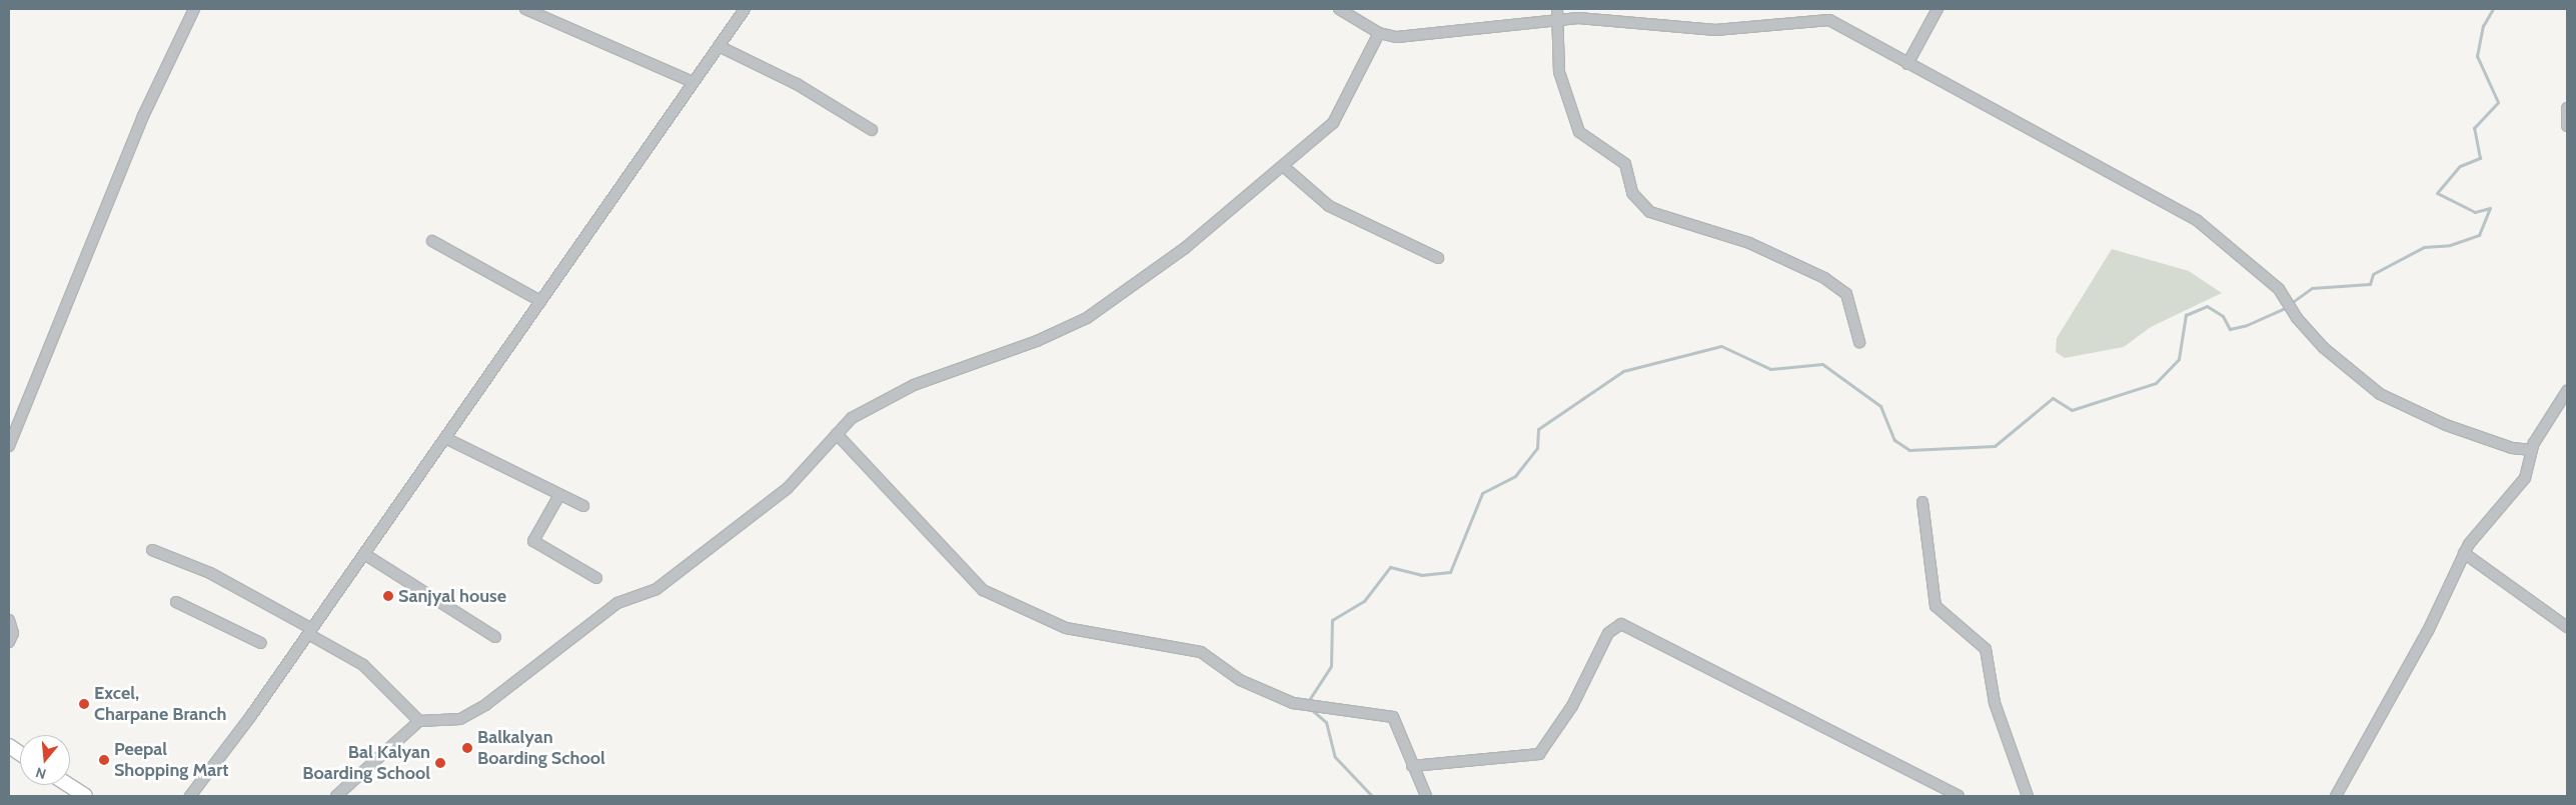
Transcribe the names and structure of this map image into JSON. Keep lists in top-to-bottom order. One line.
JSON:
{"places":["Sanjyal house","Excel, Charpane Branch","Balkalyan Boarding School","Peepal Shopping Mart","Bal Kalyan Boarding School"],"north":"bottom"}
